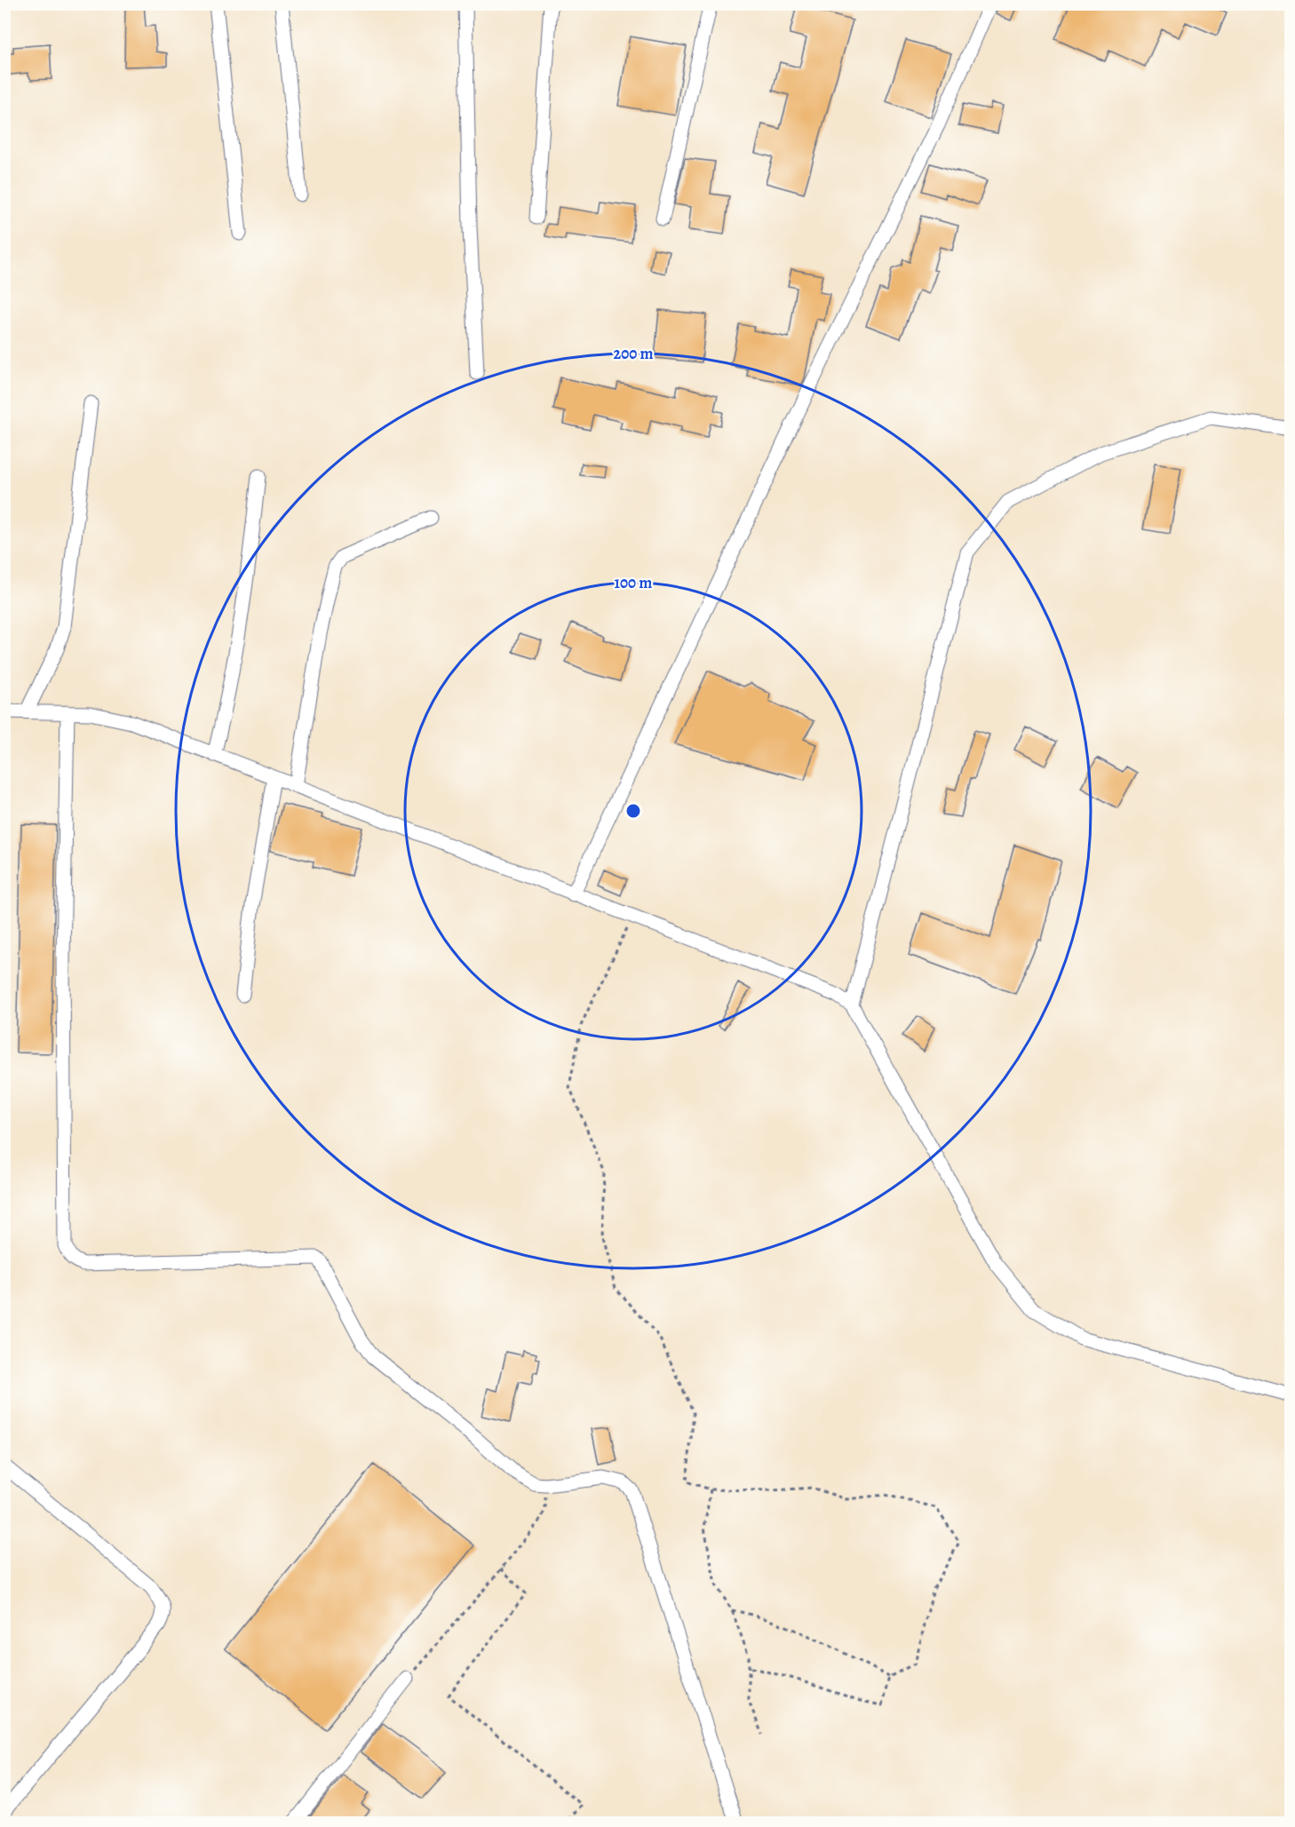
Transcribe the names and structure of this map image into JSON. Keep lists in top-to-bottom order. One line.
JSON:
{"rings":["200 m","100 m"]}
